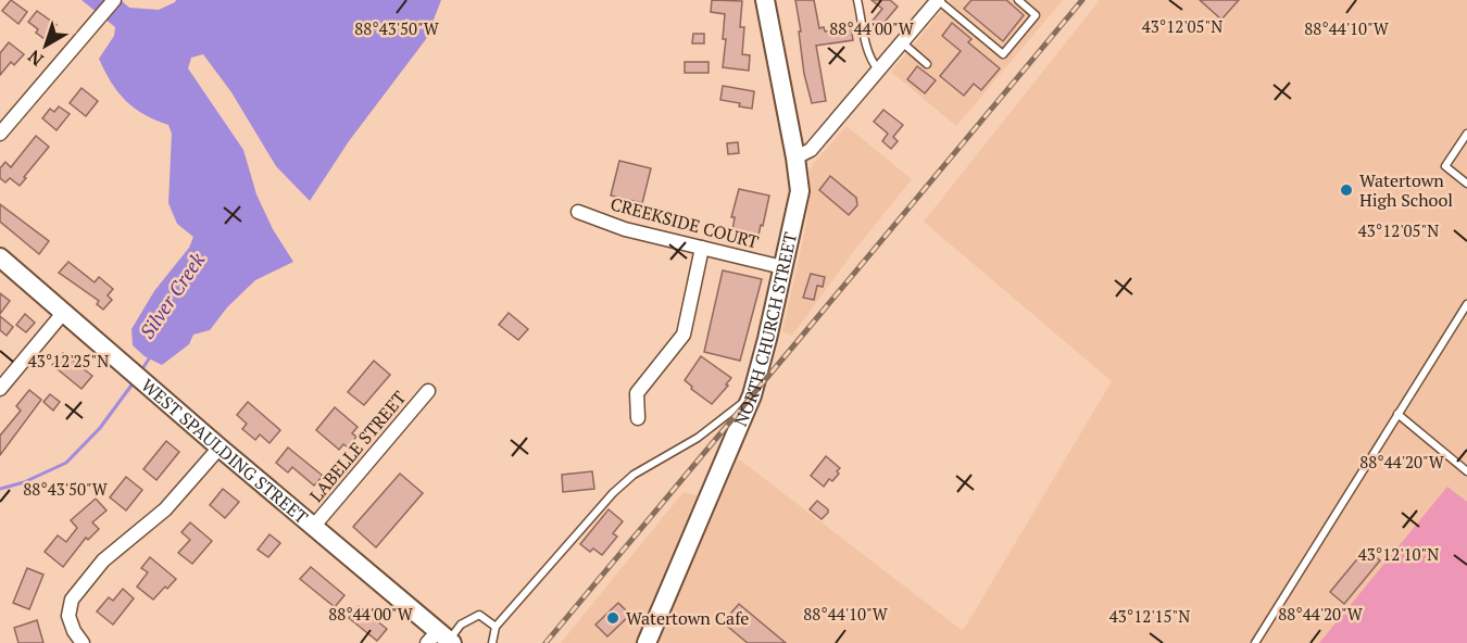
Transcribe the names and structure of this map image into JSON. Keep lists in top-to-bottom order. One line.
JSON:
{"streets":{"main road":["NORTH CHURCH STREET","WEST SPAULDING STREET"],"street":["CREEKSIDE COURT","LABELLE STREET"]},"crossings":[["CREEKSIDE COURT","NORTH CHURCH STREET"],["LABELLE STREET","WEST SPAULDING STREET"]],"water":["Silver Creek"],"places":["Watertown High School","Watertown Cafe"],"north":"bottom left","coordinates":["43°12'05\"N","88°43'50\"W","88°44'00\"W","88°44'10\"W","43°12'25\"N","88°44'20\"W","43°12'10\"N","43°12'15\"N"]}
